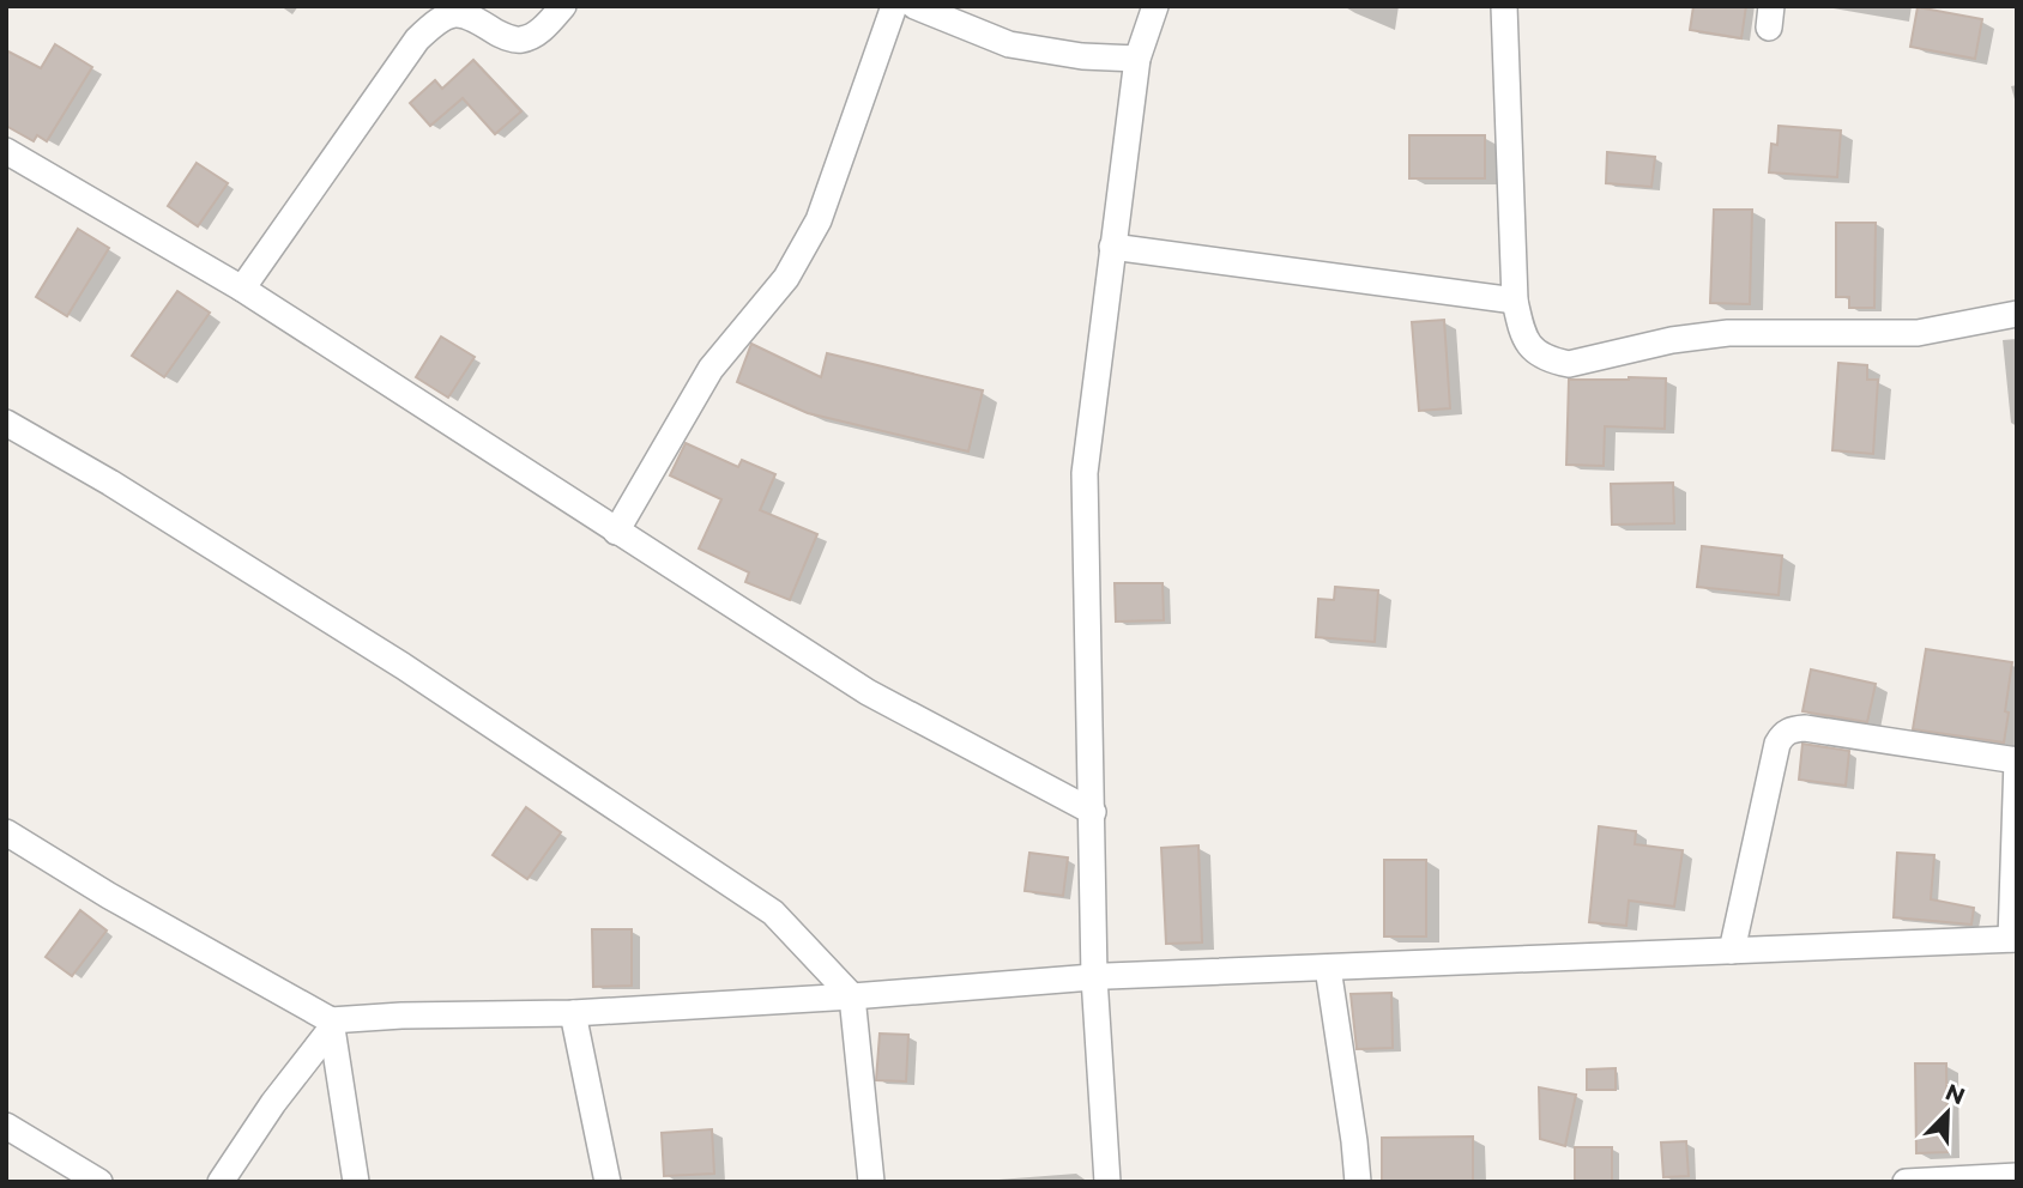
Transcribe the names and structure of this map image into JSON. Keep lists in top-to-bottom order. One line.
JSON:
{"north":"top right"}
